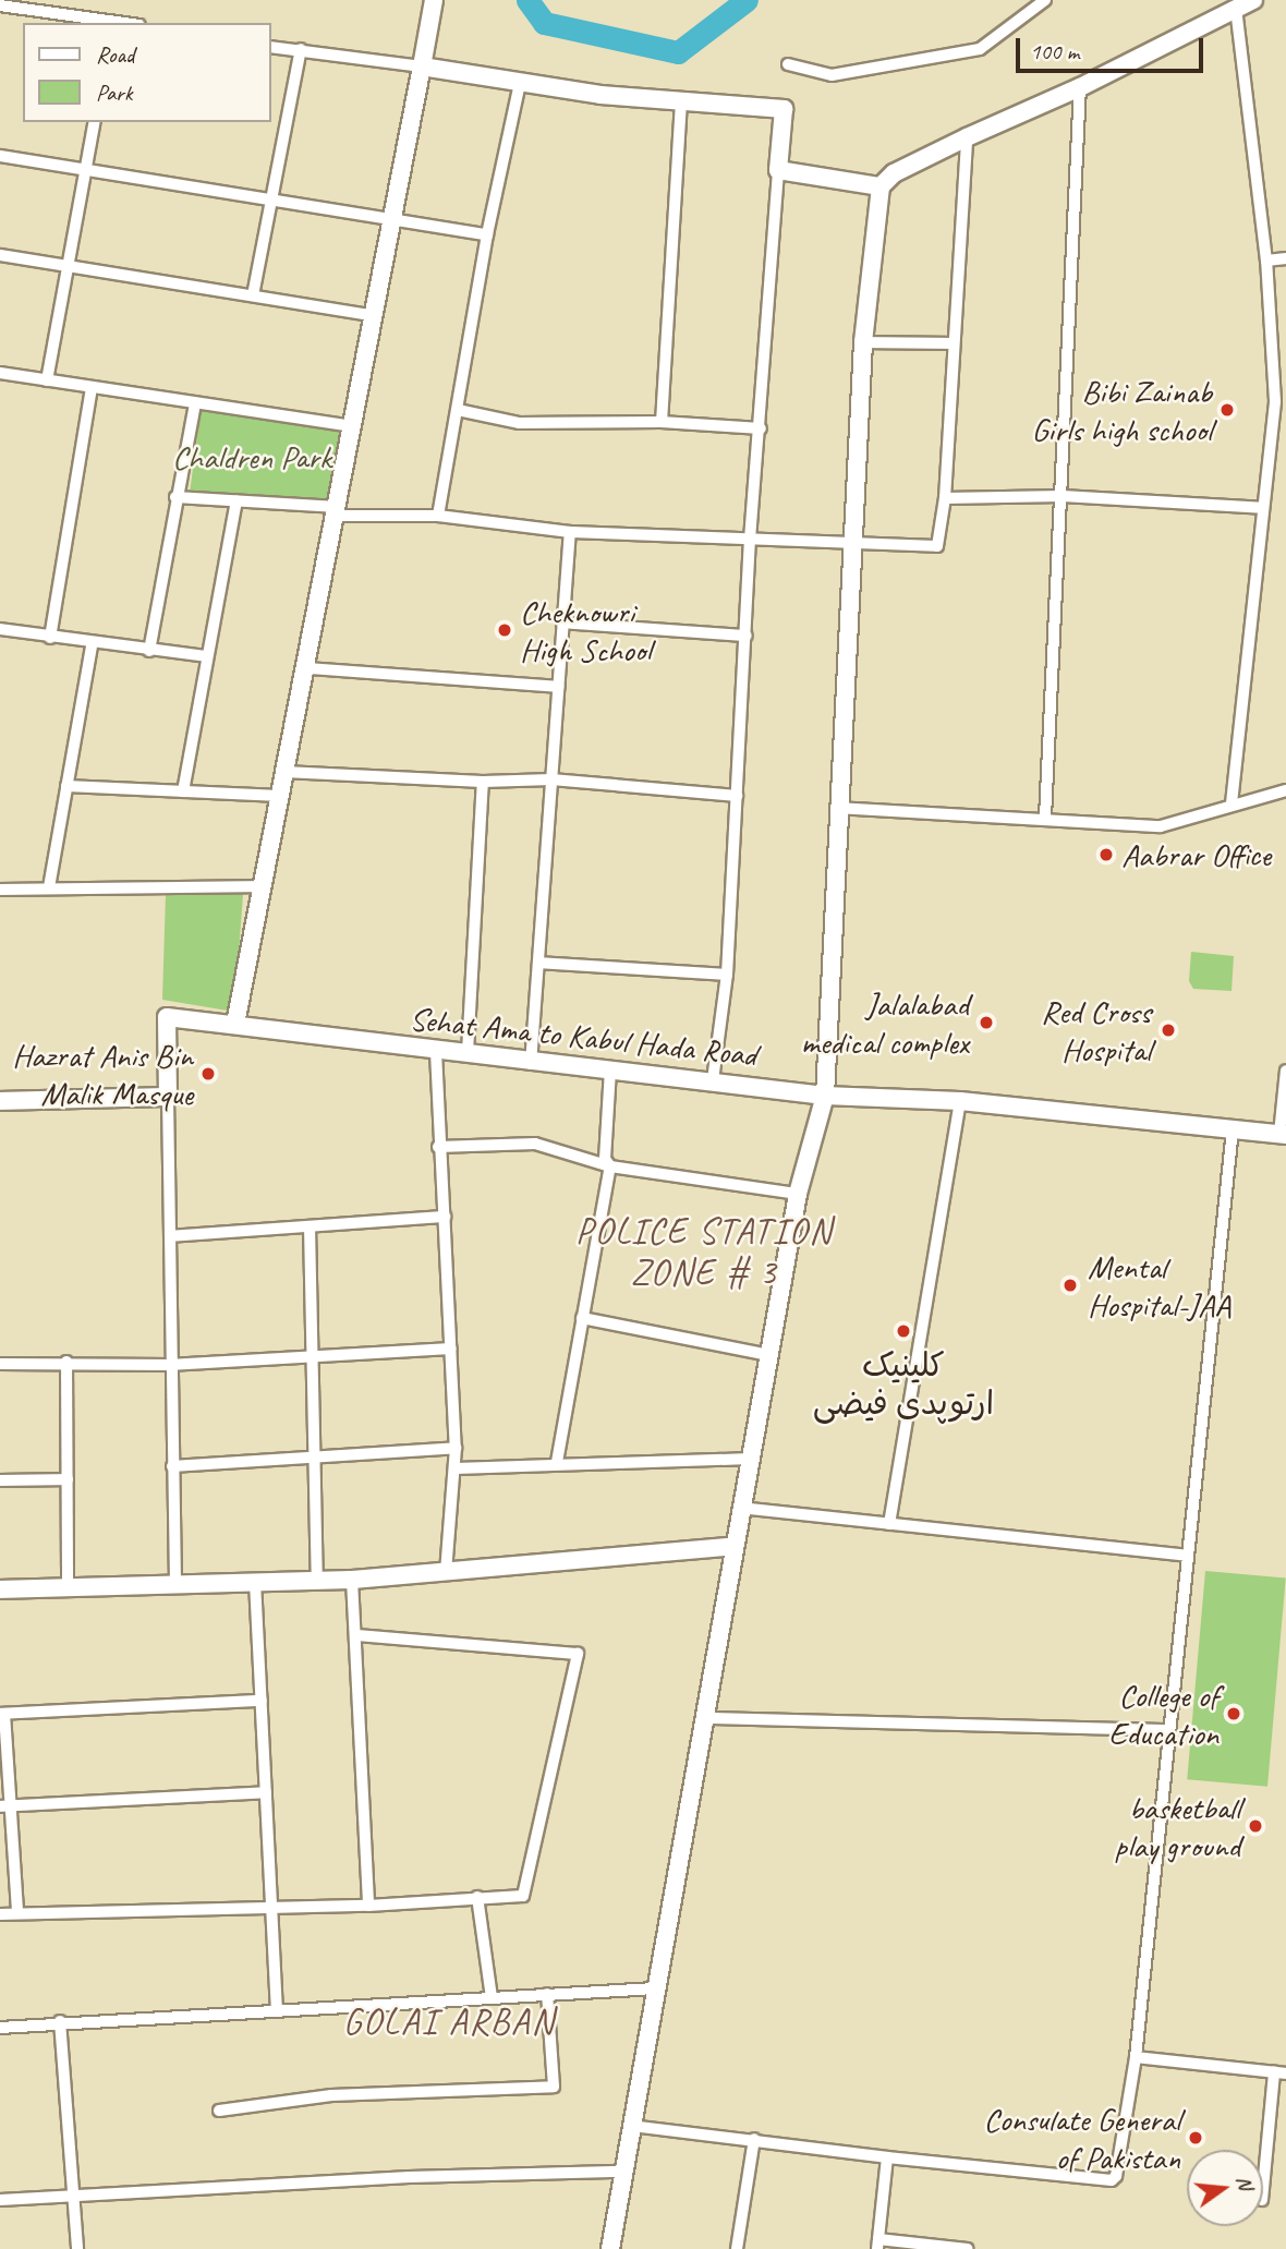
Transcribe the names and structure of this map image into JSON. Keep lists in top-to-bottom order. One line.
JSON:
{"streets":{"main road":["Sehat Ama to Kabul Hada Road"]},"districts":["POLICE STATION ZONE # 3","GOLAI ARBAN"],"parks":["Chaldren Park"],"places":["Bibi Zainab Girls high school","Cheknowri High School","Aabrar Office","Jalalabad medical complex","Red Cross Hospital","Hazrat Anis Bin Malik Masque","Mental Hospital-JAA","کلینیک ارتوپدی فیضی","College of Education","basketball play ground","Consulate General of Pakistan"],"legend":["Road","Park"],"scale_bar":"100 m","north":"right"}
